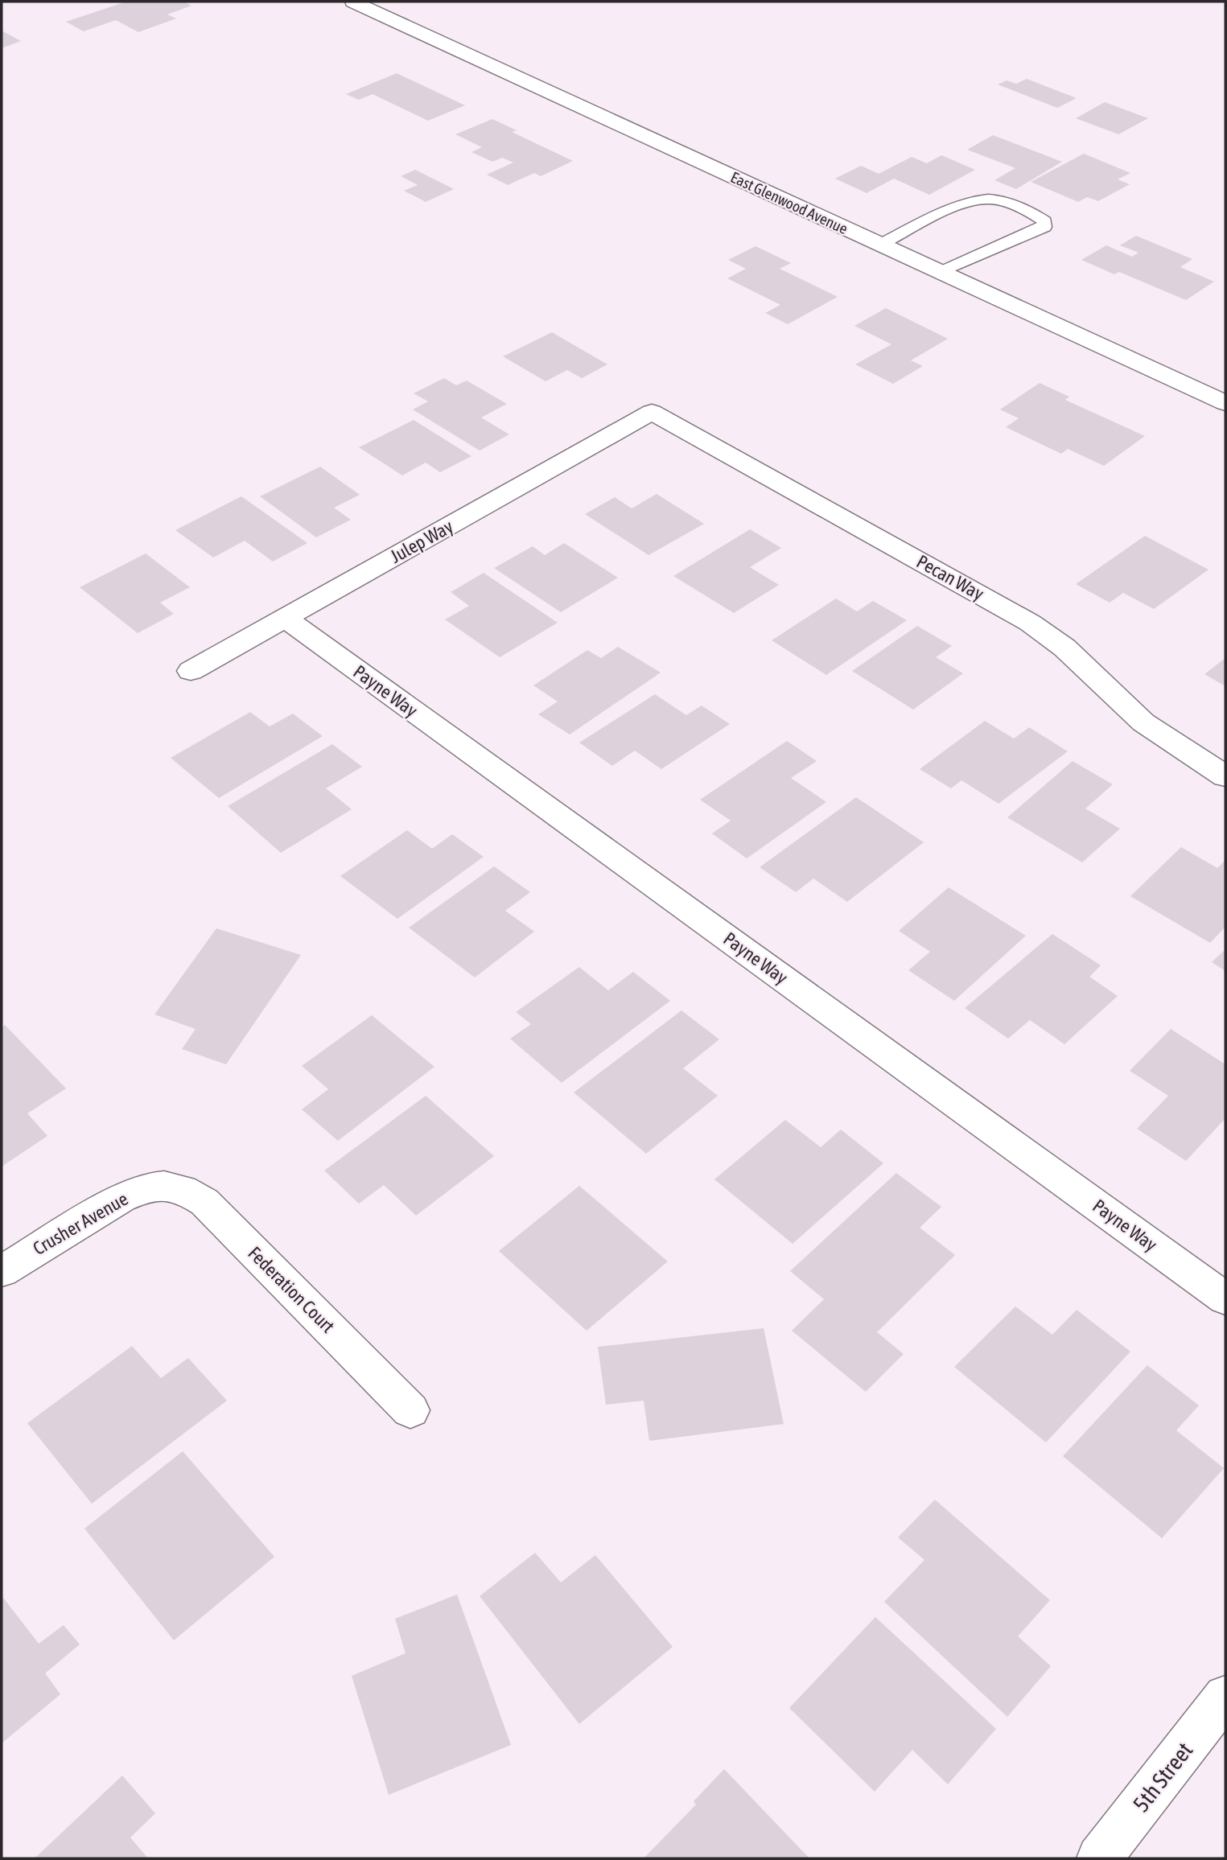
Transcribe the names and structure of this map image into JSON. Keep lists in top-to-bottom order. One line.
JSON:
{"streets":{"street":["East Glenwood Avenue","Julep Way","Pecan Way","Payne Way","Crusher Avenue","Federation Court","5th Street"]},"crossings":[["Julep Way","Pecan Way"],["Julep Way","Payne Way"],["Crusher Avenue","Federation Court"]]}
